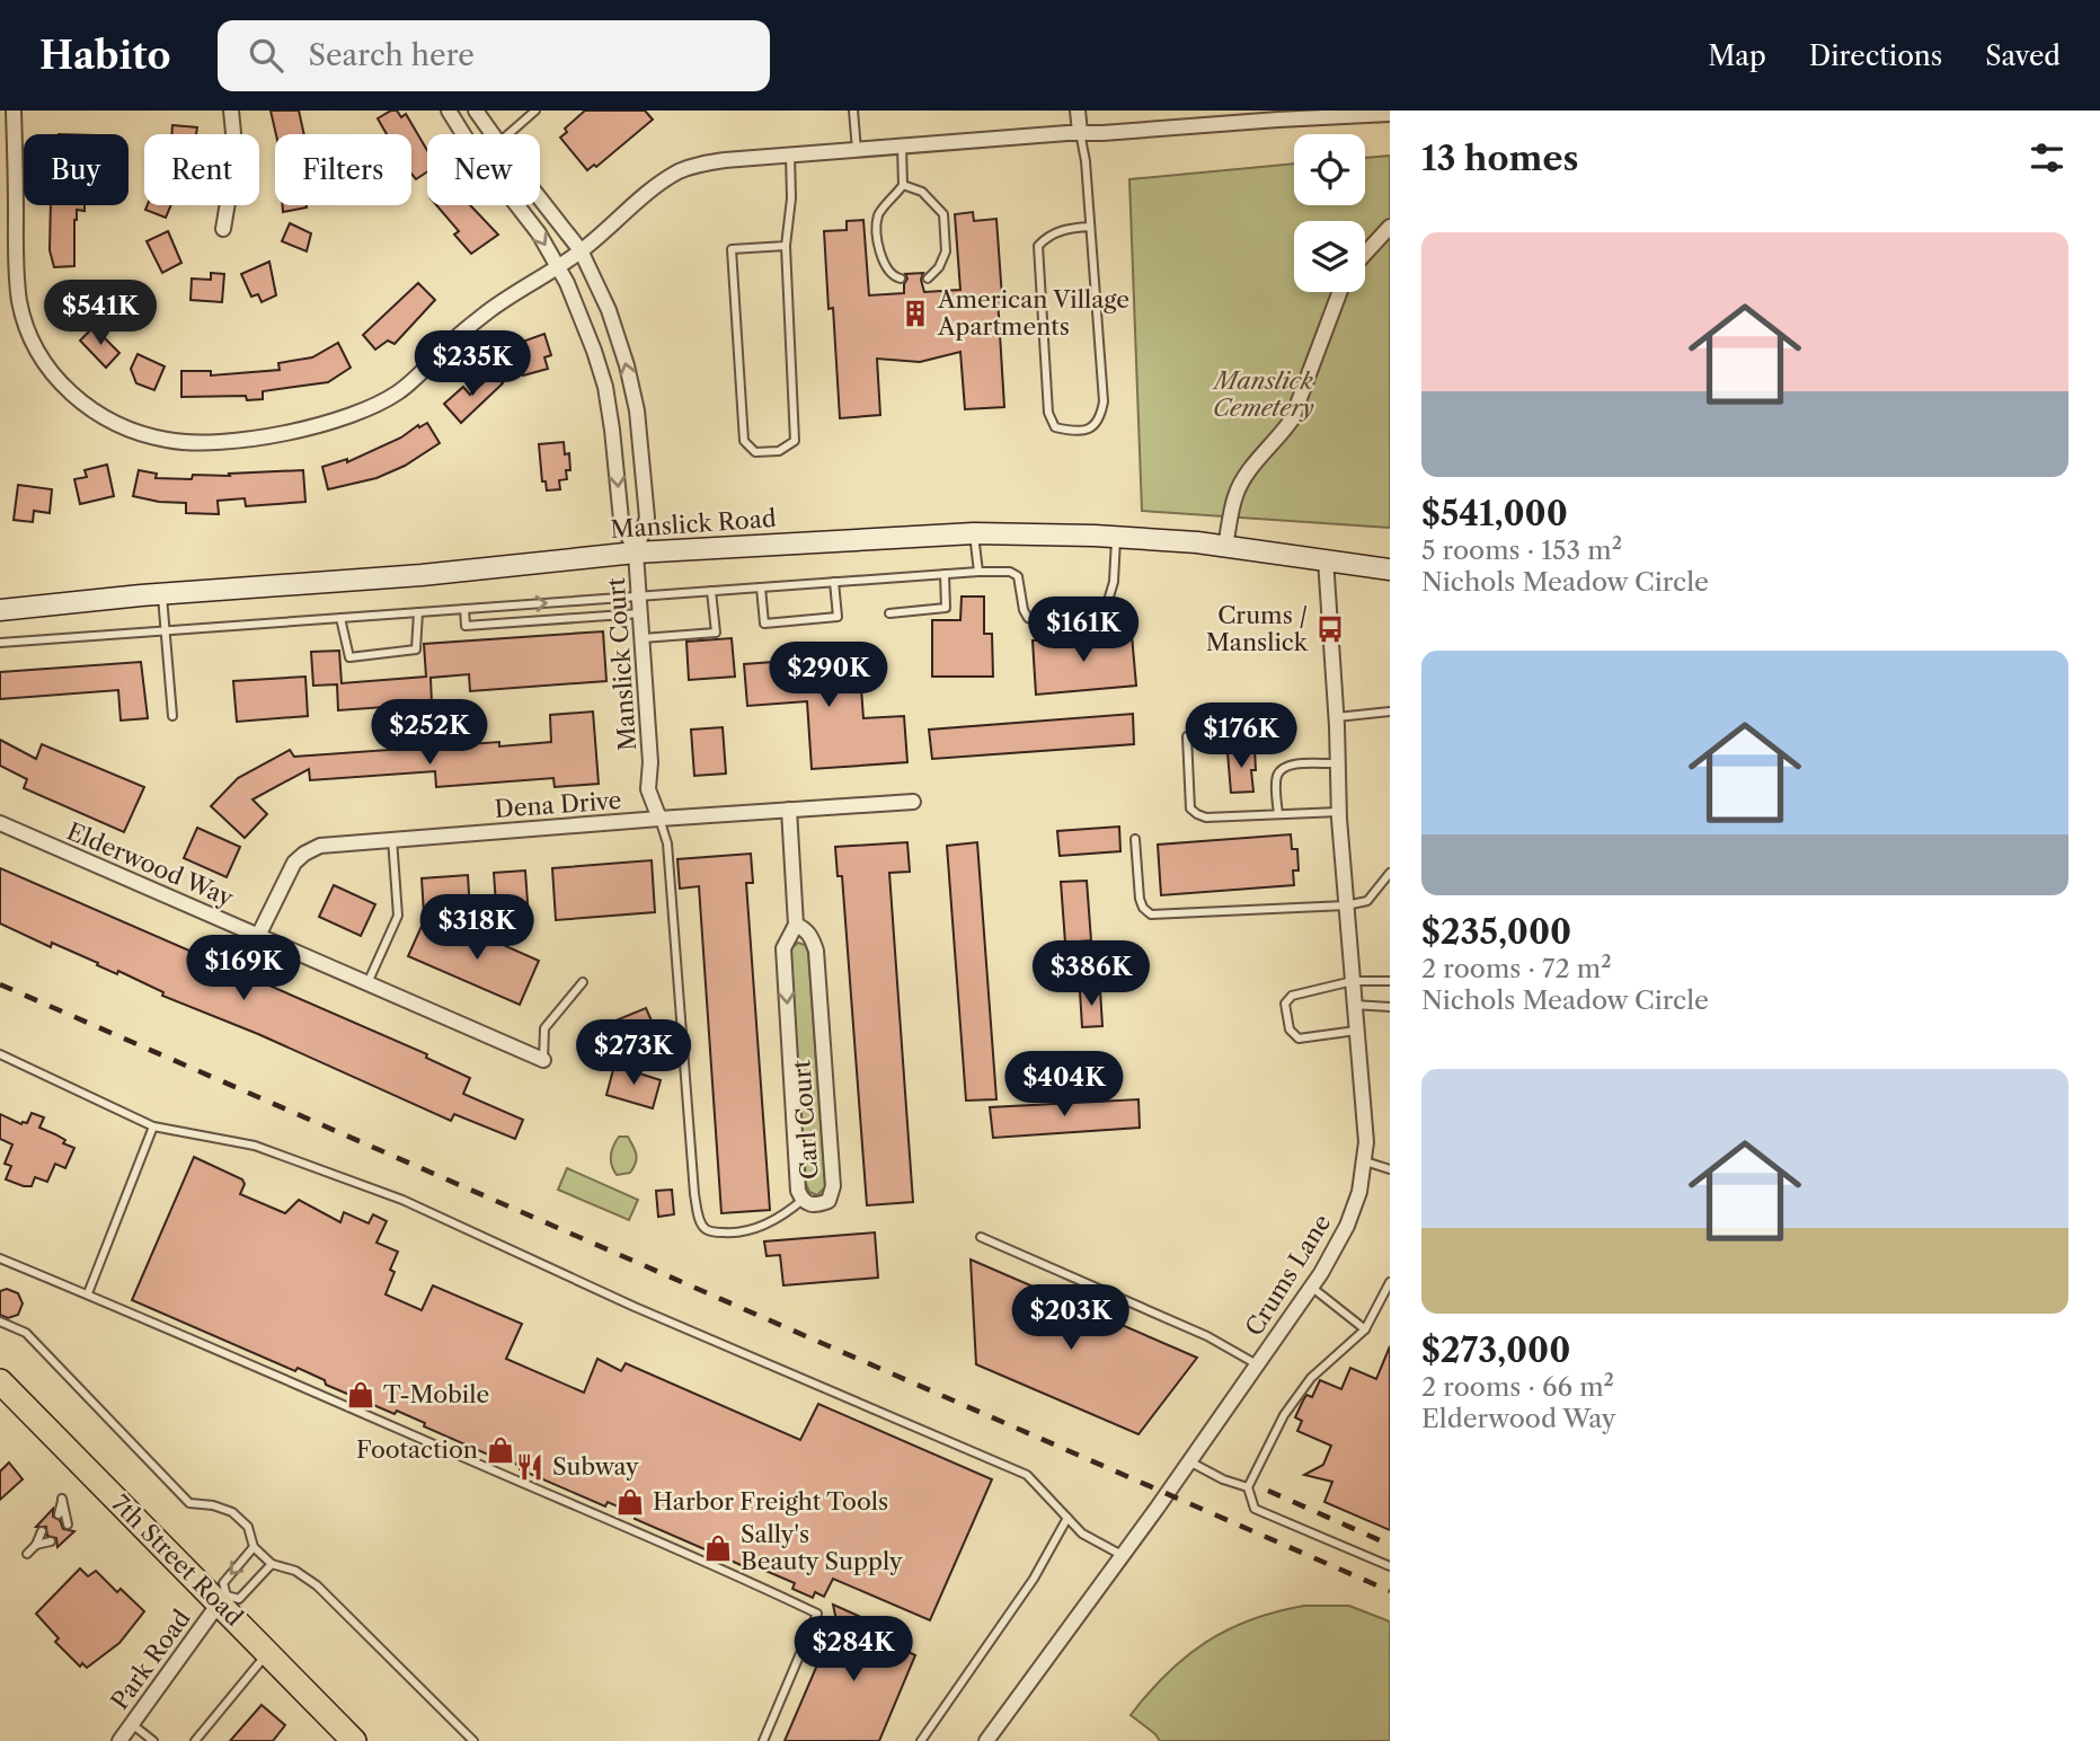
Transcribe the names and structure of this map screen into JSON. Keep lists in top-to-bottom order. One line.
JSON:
{"streets":{"main road":["Manslick Road","7th Street Road"],"street":["Manslick Court","Dena Drive","Elderwood Way","Carl Court","Crums Lane","Park Road"]},"crossings":[["Manslick Road","Manslick Court"],["Manslick Road","Crums Lane"],["Manslick Court","Dena Drive"],["Dena Drive","Elderwood Way"],["Dena Drive","Carl Court"],["7th Street Road","Park Road"]],"one_way":["Carl Court"],"parks":["Manslick Cemetery"],"places":{"building":["American Village Apartments"],"bus stop":["Crums / Manslick"],"shop":["T-Mobile","Footaction","Harbor Freight Tools","Sally's Beauty Supply"],"restaurant":["Subway"]},"page":{"header":"Habito","search":"Search here","nav":["Map","Directions","Saved"],"heading":"13 homes","chip":["Buy","Rent","Filters","New"],"list":[{"name":"$541,000","note":"5 rooms · 153 m² · Nichols Meadow Circle"},{"name":"$235,000","note":"2 rooms · 72 m² · Nichols Meadow Circle"},{"name":"$273,000","note":"2 rooms · 66 m² · Elderwood Way"}],"price":["$541K","$235K","$161K","$290K","$252K","$176K","$318K","$169K","$386K","$273K","$404K","$203K","$284K"]}}
